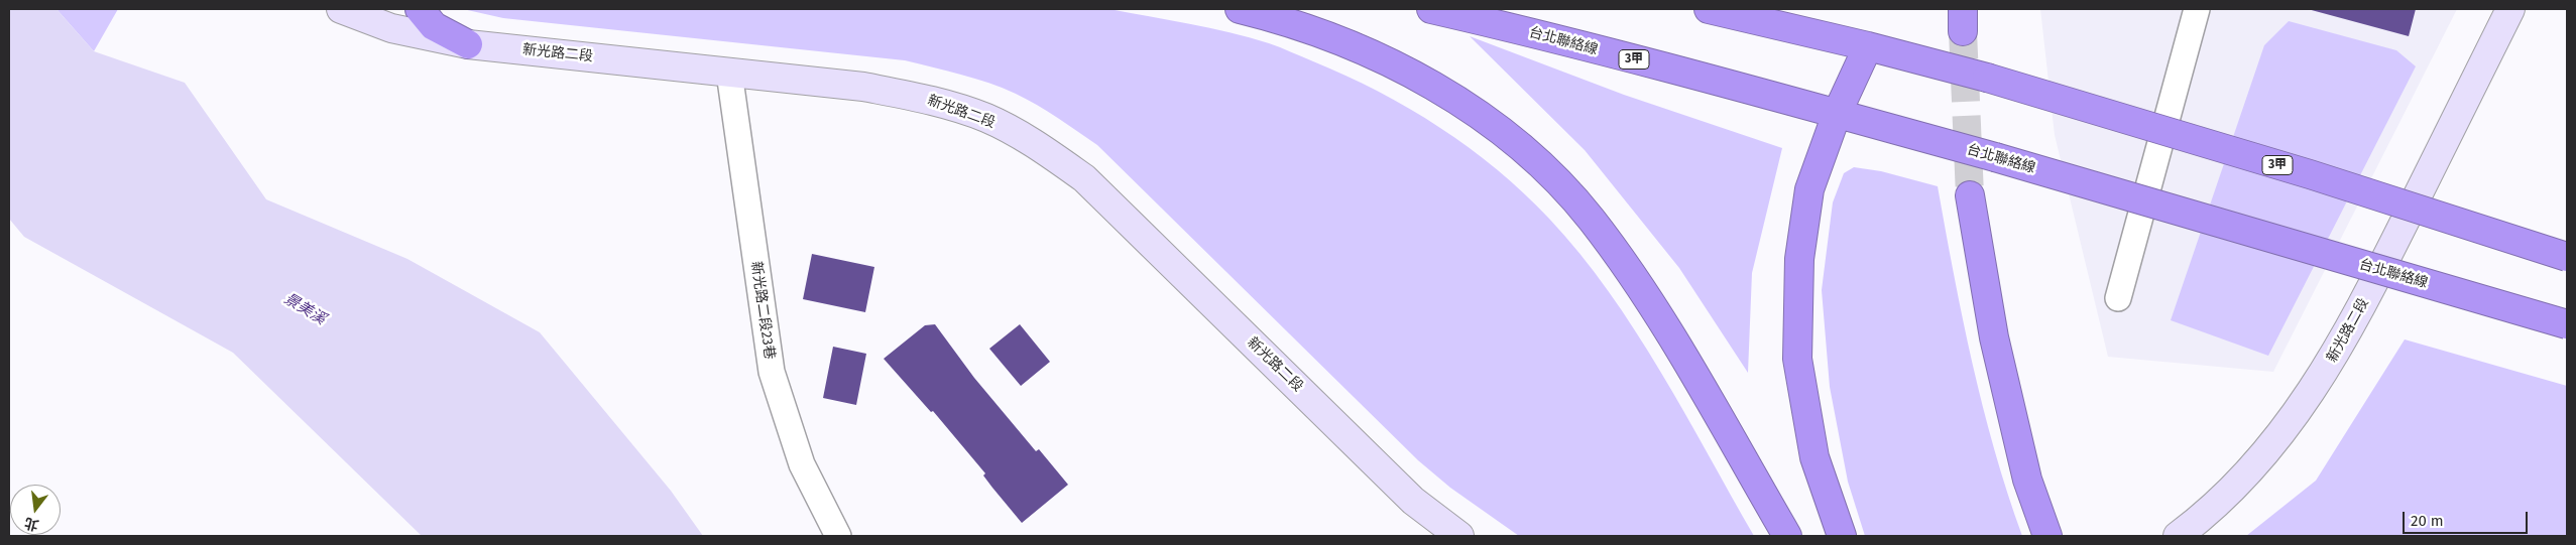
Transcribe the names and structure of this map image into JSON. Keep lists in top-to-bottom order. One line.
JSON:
{"streets":{"highway":["台北聯絡線","3甲"],"street":["新光路二段"],"lane":["新光路二段23巷"]},"crossings":[["新光路二段","新光路二段23巷"]],"water":["景美溪"],"scale_bar":"20 m","north":"bottom"}
